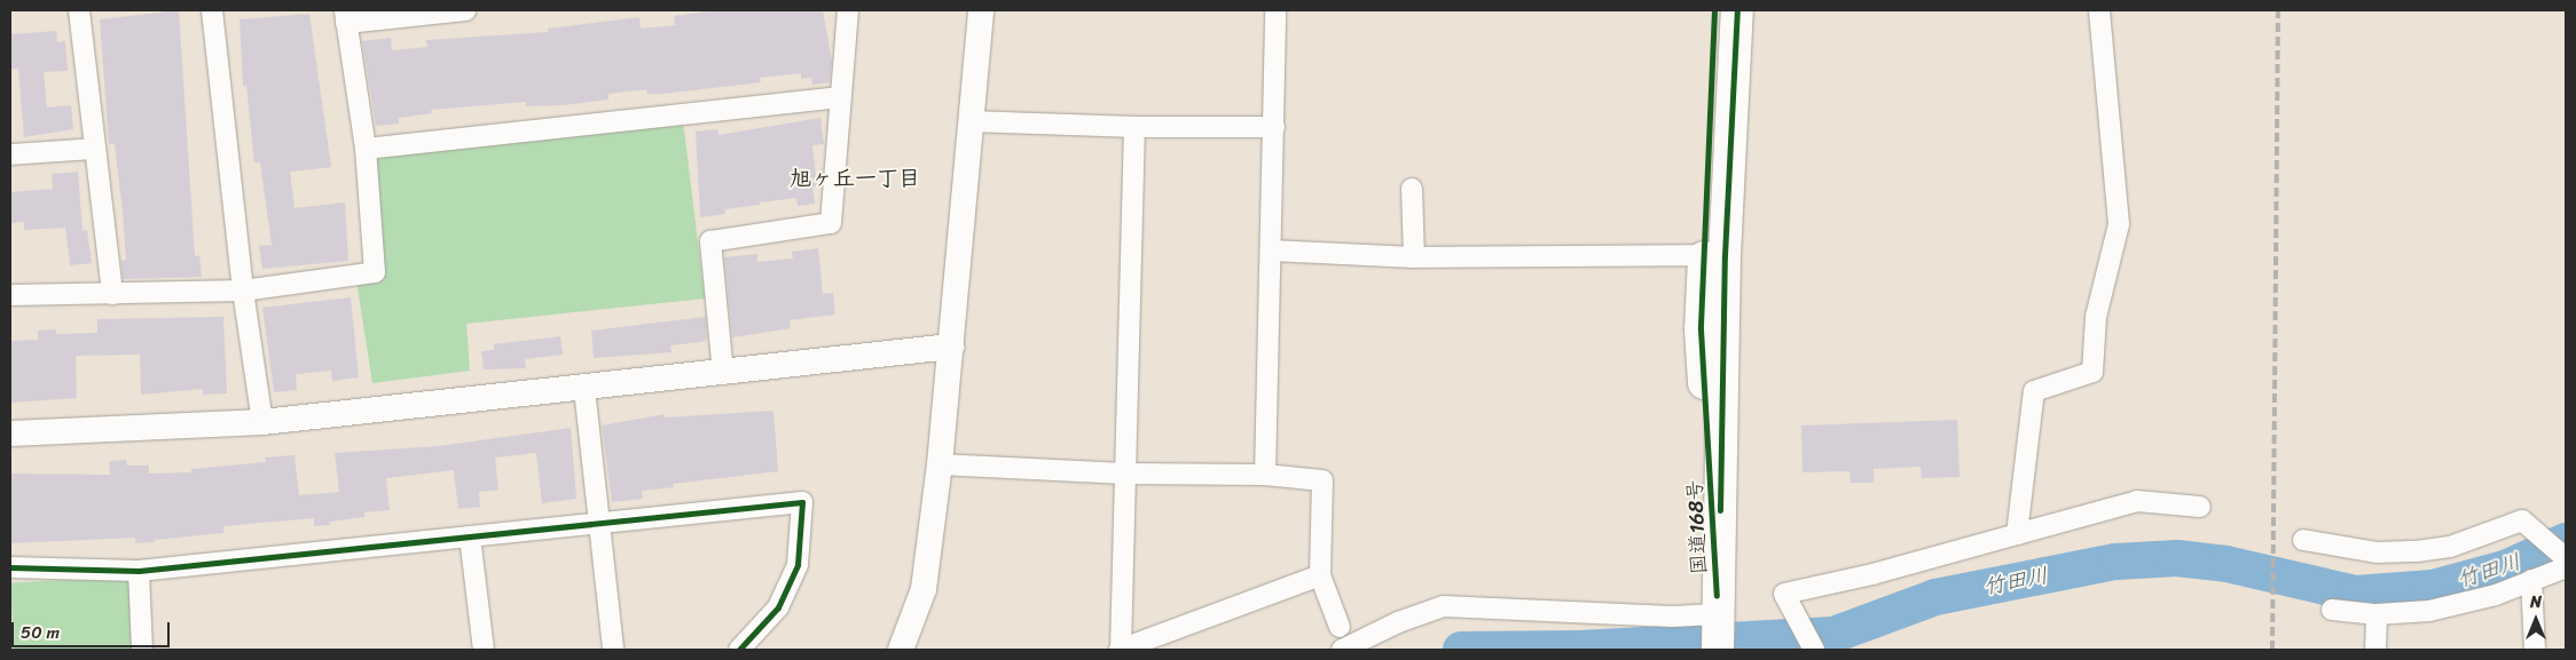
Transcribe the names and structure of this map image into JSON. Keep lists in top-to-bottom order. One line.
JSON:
{"streets":{"highway":["国道168号"]},"districts":["旭ヶ丘一丁目"],"water":["竹田川"],"scale_bar":"50 m","north":"top"}
